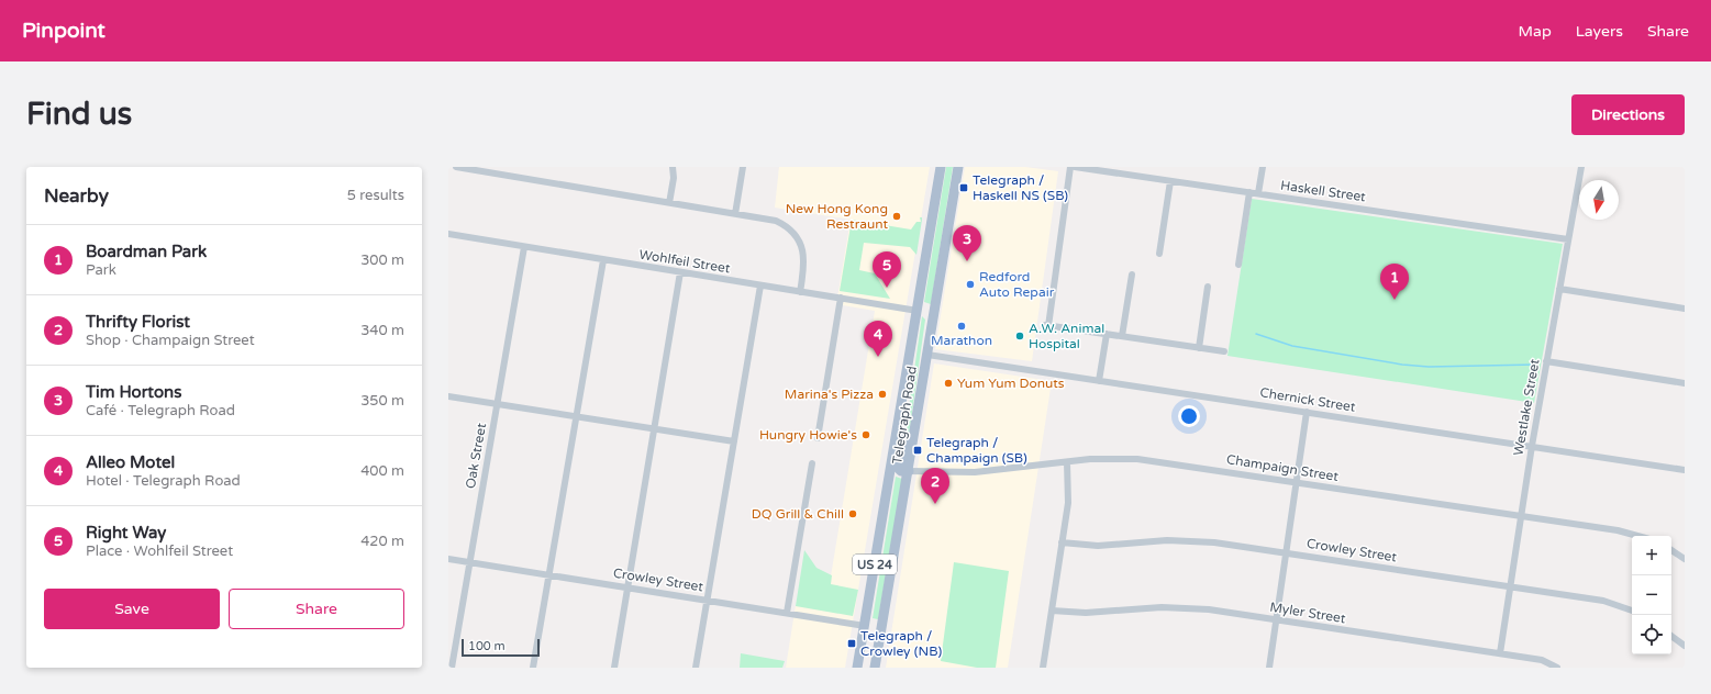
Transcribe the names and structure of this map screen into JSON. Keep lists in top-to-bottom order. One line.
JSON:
{"streets":{"main road":["Telegraph Road","US 24"],"street":["Haskell Street","Wohlfeil Street","Chernick Street","Westlake Street","Oak Street","Champaign Street","Crowley Street","Myler Street"]},"crossings":[["Haskell Street","Westlake Street"],["Wohlfeil Street","Telegraph Road"],["Wohlfeil Street","Oak Street"],["Chernick Street","Westlake Street"],["Chernick Street","Telegraph Road"],["Westlake Street","Champaign Street"],["Westlake Street","Crowley Street"],["Westlake Street","Myler Street"],["Telegraph Road","Champaign Street"],["Telegraph Road","Crowley Street"],["Oak Street","Crowley Street"]],"places":{"transit":["Telegraph / Haskell NS (SB)","Telegraph / Champaign (SB)","Telegraph / Crowley (NB)"],"other":["New Hong Kong Restraunt","Redford Auto Repair","Marathon","A.W. Animal Hospital","Yum Yum Donuts","Marina's Pizza","Hungry Howie's","DQ Grill & Chill"]},"scale_bar":"100 m","north":"bottom","page":{"header":"Pinpoint","nav":["Map","Layers","Share"],"buttons":["Directions",["Save","Share"]],"title":"Find us","heading":["Nearby","5 results"],"list":[{"mark":"1","name":"Boardman Park","note":"Park","value":"300 m"},{"mark":"2","name":"Thrifty Florist","note":"Shop · Champaign Street","value":"340 m"},{"mark":"3","name":"Tim Hortons","note":"Café · Telegraph Road","value":"350 m"},{"mark":"4","name":"Alleo Motel","note":"Hotel · Telegraph Road","value":"400 m"},{"mark":"5","name":"Right Way","note":"Place · Wohlfeil Street","value":"420 m"}],"pins":["3","5","1","4","2"],"map_buttons":["+","−"],"scale":"100 m"}}
